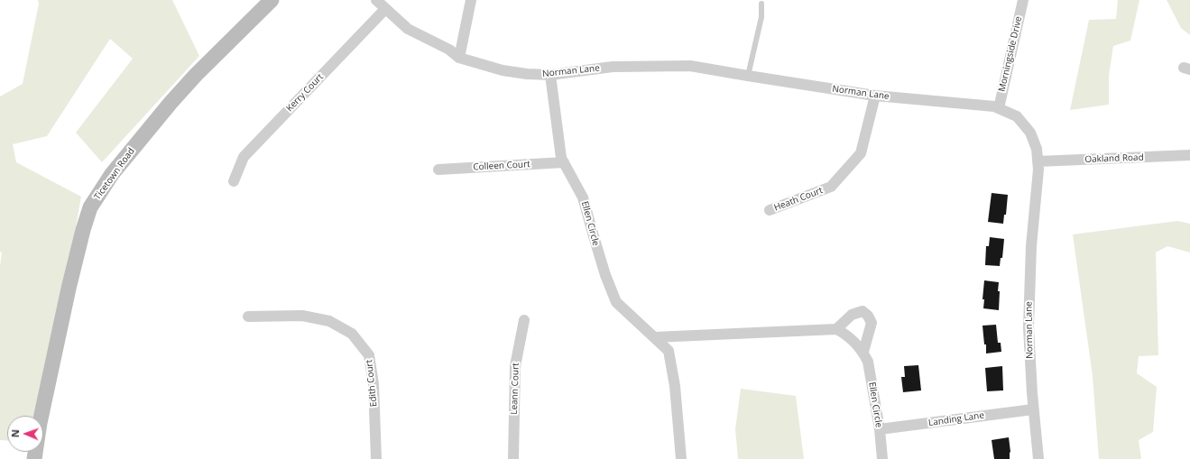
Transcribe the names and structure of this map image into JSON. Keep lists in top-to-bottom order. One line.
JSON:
{"streets":{"street":["Morningside Drive","Norman Lane","Kerry Court","Oakland Road","Colleen Court","Ticetown Road","Heath Court","Ellen Circle","Edith Court","Leann Court","Landing Lane"]},"crossings":[["Morningside Drive","Norman Lane"],["Norman Lane","Kerry Court"],["Norman Lane","Oakland Road"],["Norman Lane","Heath Court"],["Norman Lane","Ellen Circle"],["Norman Lane","Landing Lane"],["Colleen Court","Ellen Circle"],["Ellen Circle","Landing Lane"]],"north":"left"}
